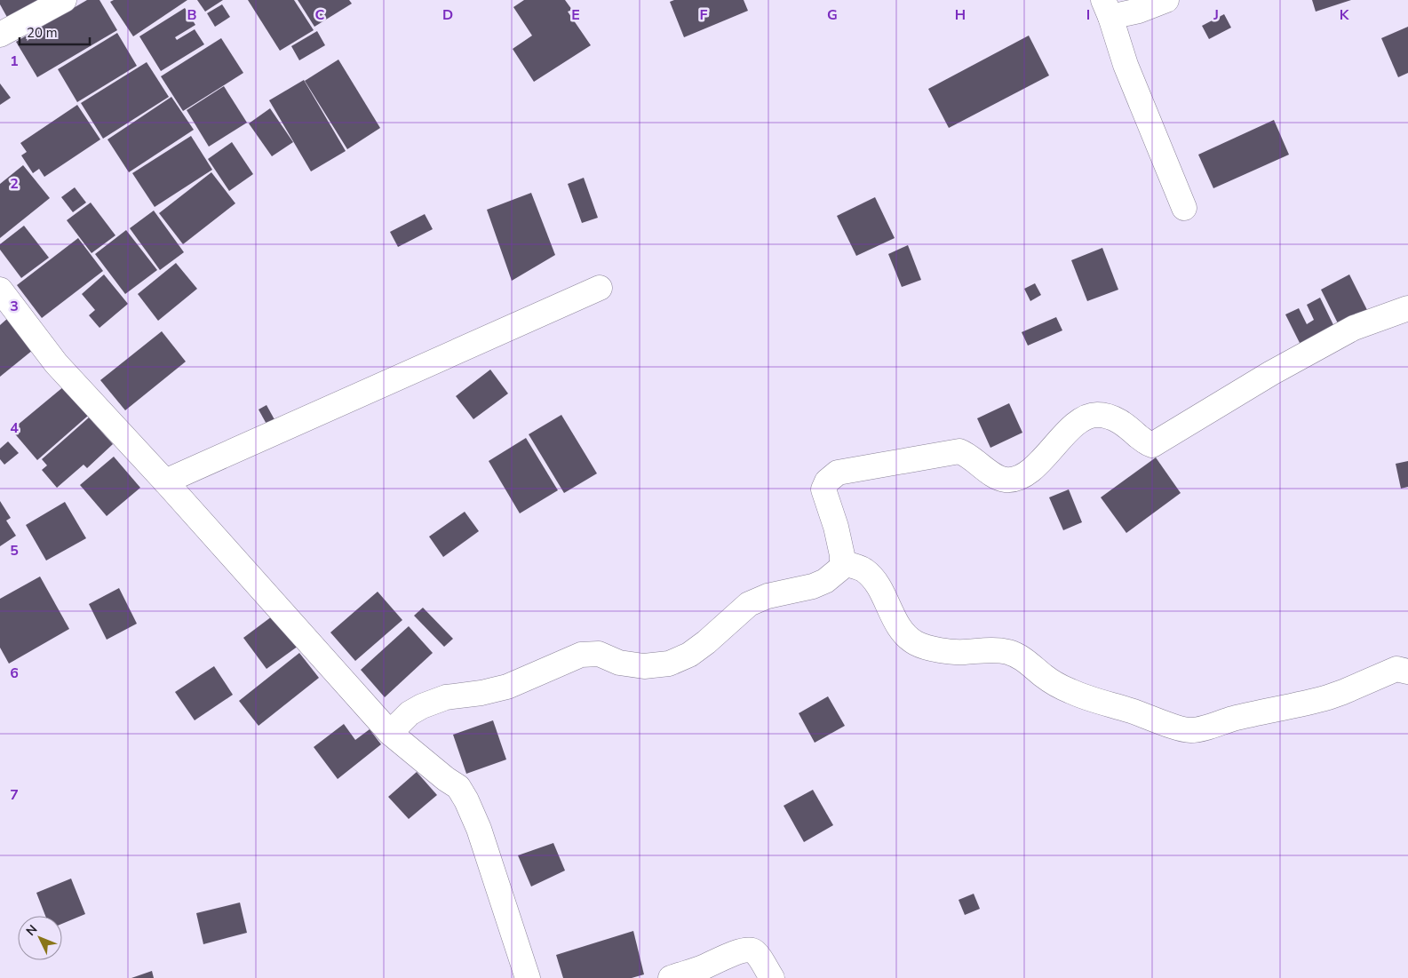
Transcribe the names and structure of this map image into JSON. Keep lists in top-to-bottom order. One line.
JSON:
{"scale_bar":"20 m","north":"top left","grid":{"columns":["B","C","D","E","F","G","H","I","J","K"],"rows":["1","2","3","4","5","6","7"]}}
